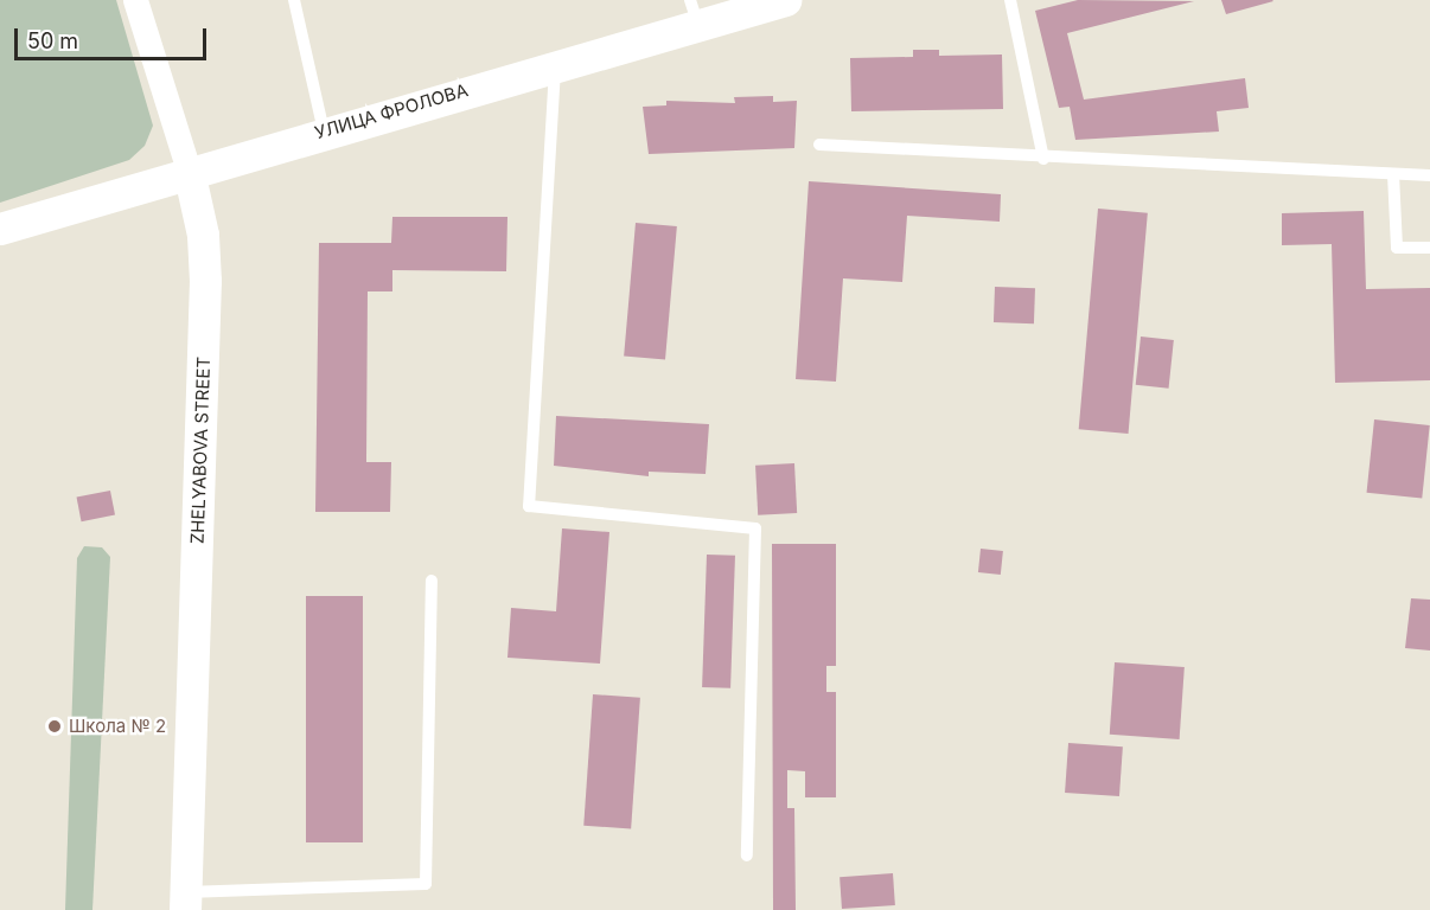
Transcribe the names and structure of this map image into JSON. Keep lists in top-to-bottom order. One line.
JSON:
{"streets":{"street":["УЛИЦА ФРОЛОВА","ZHELYABOVA STREET"]},"crossings":[["УЛИЦА ФРОЛОВА","ZHELYABOVA STREET"]],"places":["Школа № 2"],"scale_bar":"50 m"}
